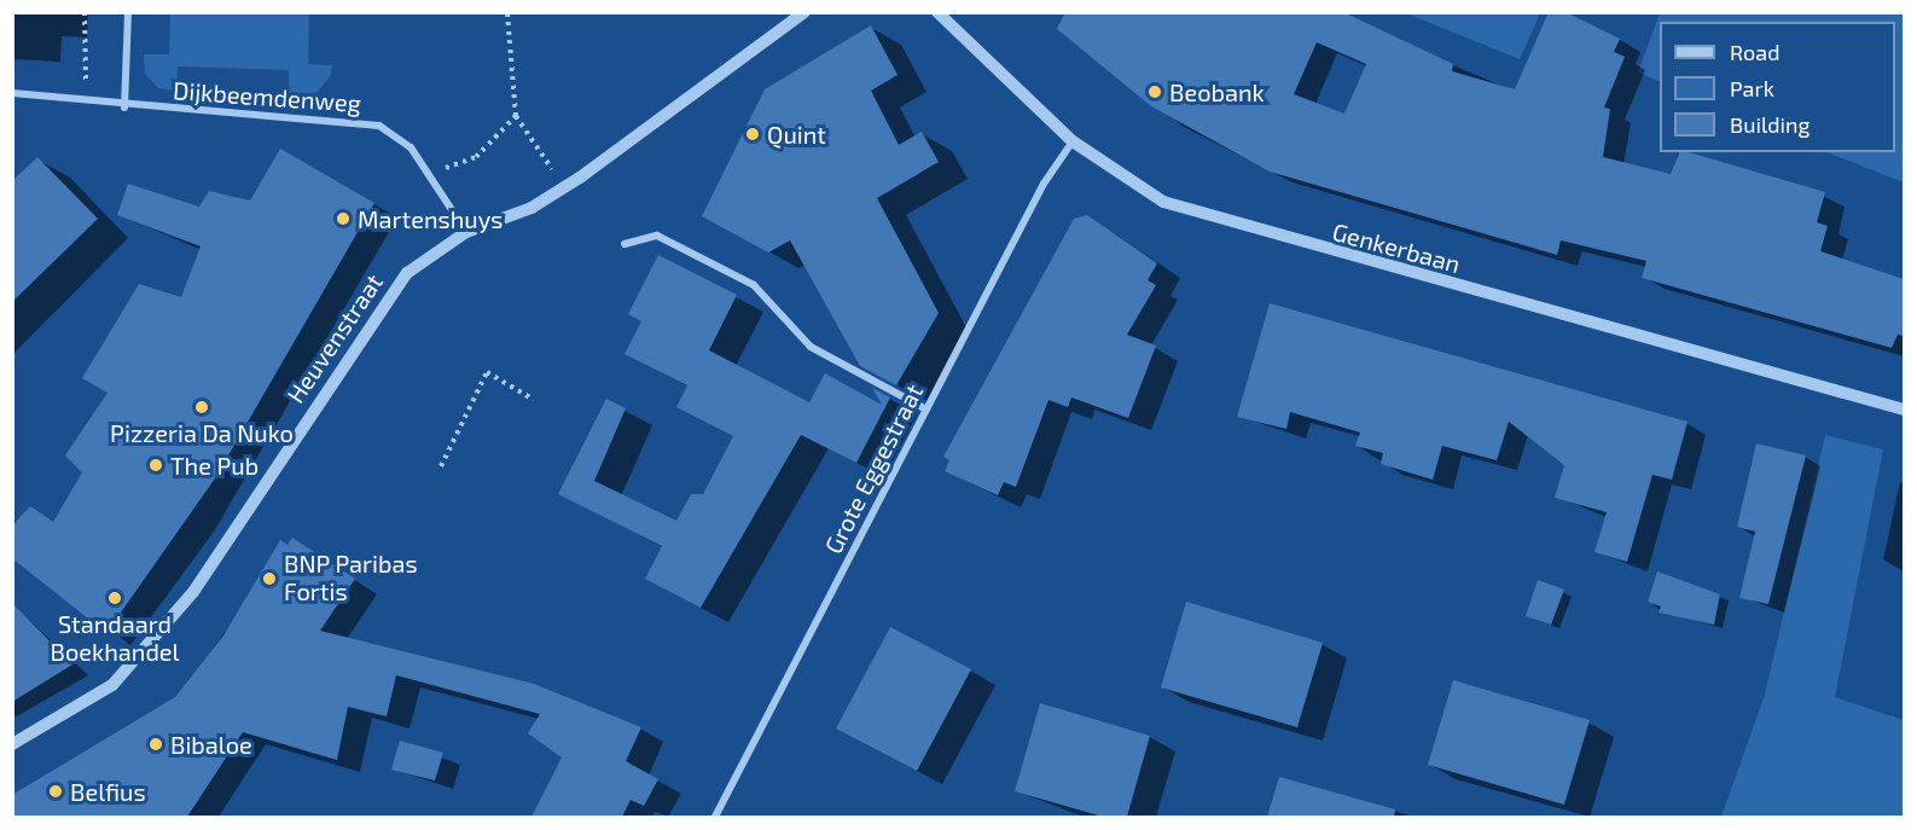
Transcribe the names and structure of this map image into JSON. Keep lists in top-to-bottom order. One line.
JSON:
{"streets":{"street":["Dijkbeemdenweg","Genkerbaan","Heuvenstraat","Grote Eggestraat"]},"crossings":[["Dijkbeemdenweg","Heuvenstraat"],["Genkerbaan","Grote Eggestraat"]],"places":["Beobank","Quint","Martenshuys","Pizzeria Da Nuko","The Pub","BNP Paribas Fortis","Standaard Boekhandel","Bibaloe","Belfius"],"legend":["Road","Park","Building"]}
